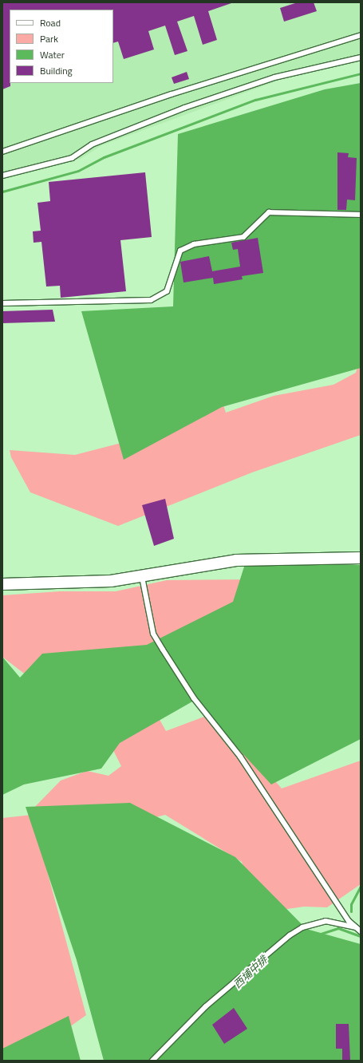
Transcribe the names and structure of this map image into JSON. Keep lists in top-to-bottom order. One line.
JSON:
{"water":["西埔中排"],"legend":["Road","Park","Water","Building"]}
